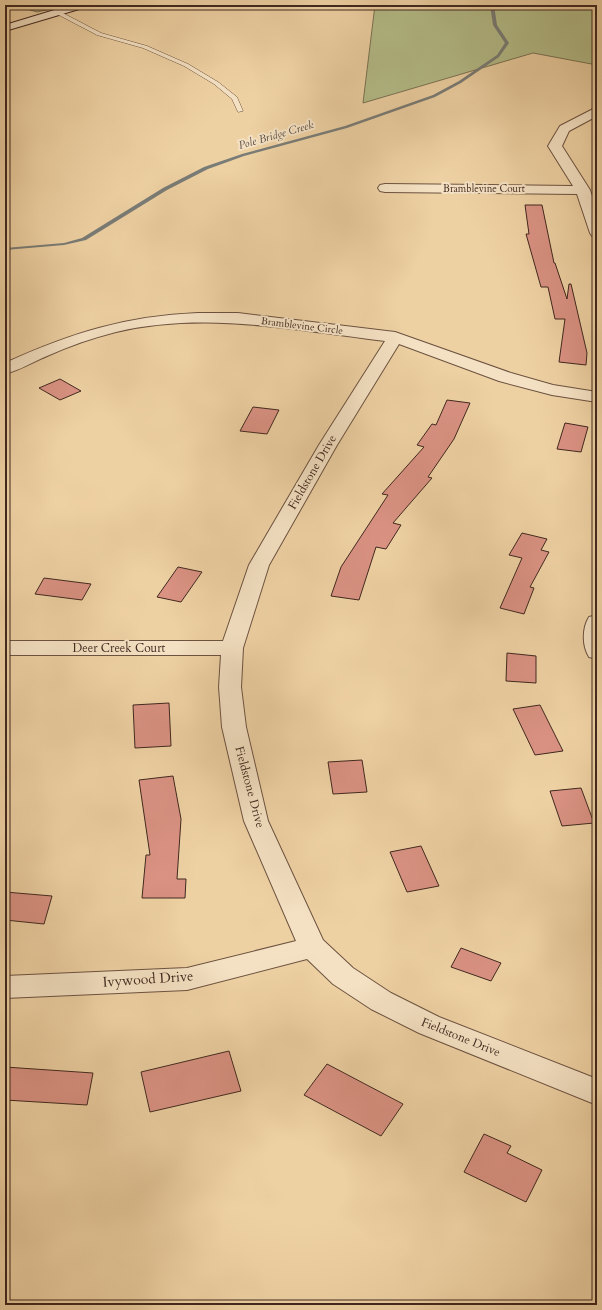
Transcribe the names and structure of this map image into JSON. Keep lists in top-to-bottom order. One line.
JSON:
{"streets":{"street":["Bramblevine Court","Bramblevine Circle","Fieldstone Drive","Deer Creek Court","Ivywood Drive"]},"crossings":[["Bramblevine Circle","Fieldstone Drive"],["Fieldstone Drive","Deer Creek Court"],["Fieldstone Drive","Ivywood Drive"]],"water":["Pole Bridge Creek"]}
